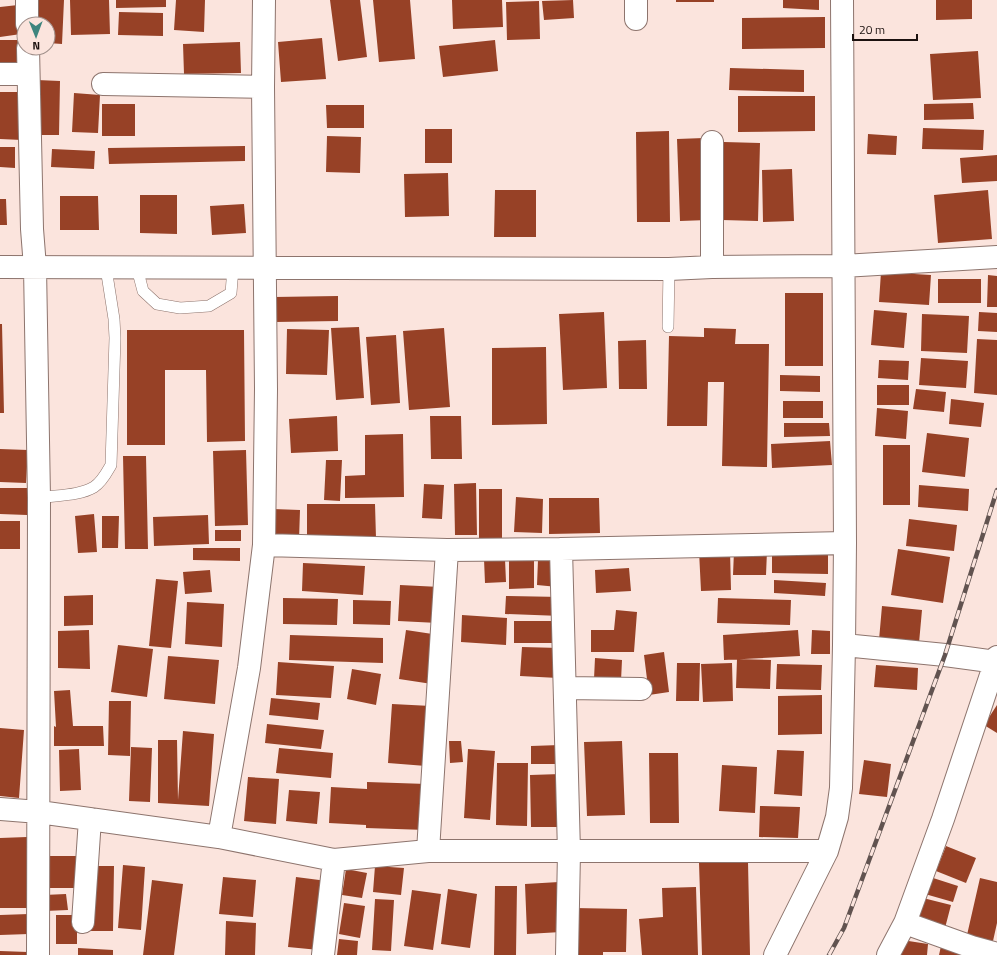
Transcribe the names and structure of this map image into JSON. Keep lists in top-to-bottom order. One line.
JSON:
{"scale_bar":"20 m","north":"bottom"}
